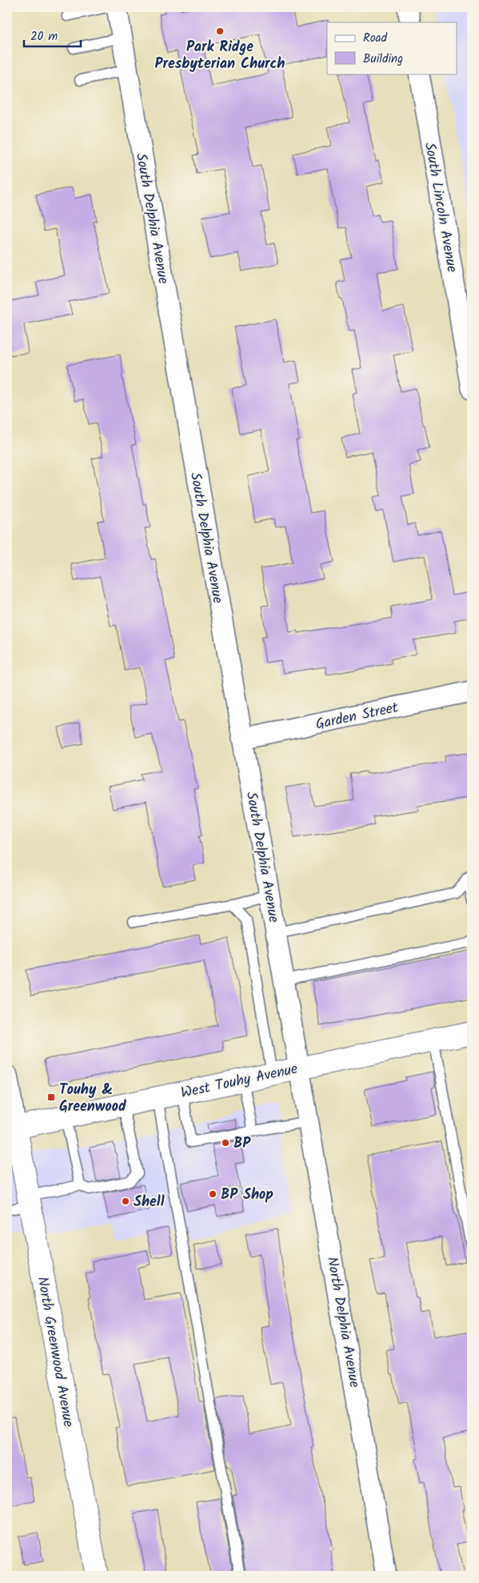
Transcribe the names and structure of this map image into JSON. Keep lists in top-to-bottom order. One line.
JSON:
{"streets":{"main road":["West Touhy Avenue","North Greenwood Avenue"],"street":["South Lincoln Avenue","South Delphia Avenue","Garden Street","North Delphia Avenue"]},"crossings":[["South Delphia Avenue","Garden Street"],["South Delphia Avenue","West Touhy Avenue"],["South Delphia Avenue","North Delphia Avenue"],["West Touhy Avenue","North Delphia Avenue"],["West Touhy Avenue","North Greenwood Avenue"]],"places":{"other":["Park Ridge Presbyterian Church","BP","BP Shop","Shell"],"transit":["Touhy & Greenwood"]},"legend":["Road","Building"],"scale_bar":"20 m"}
